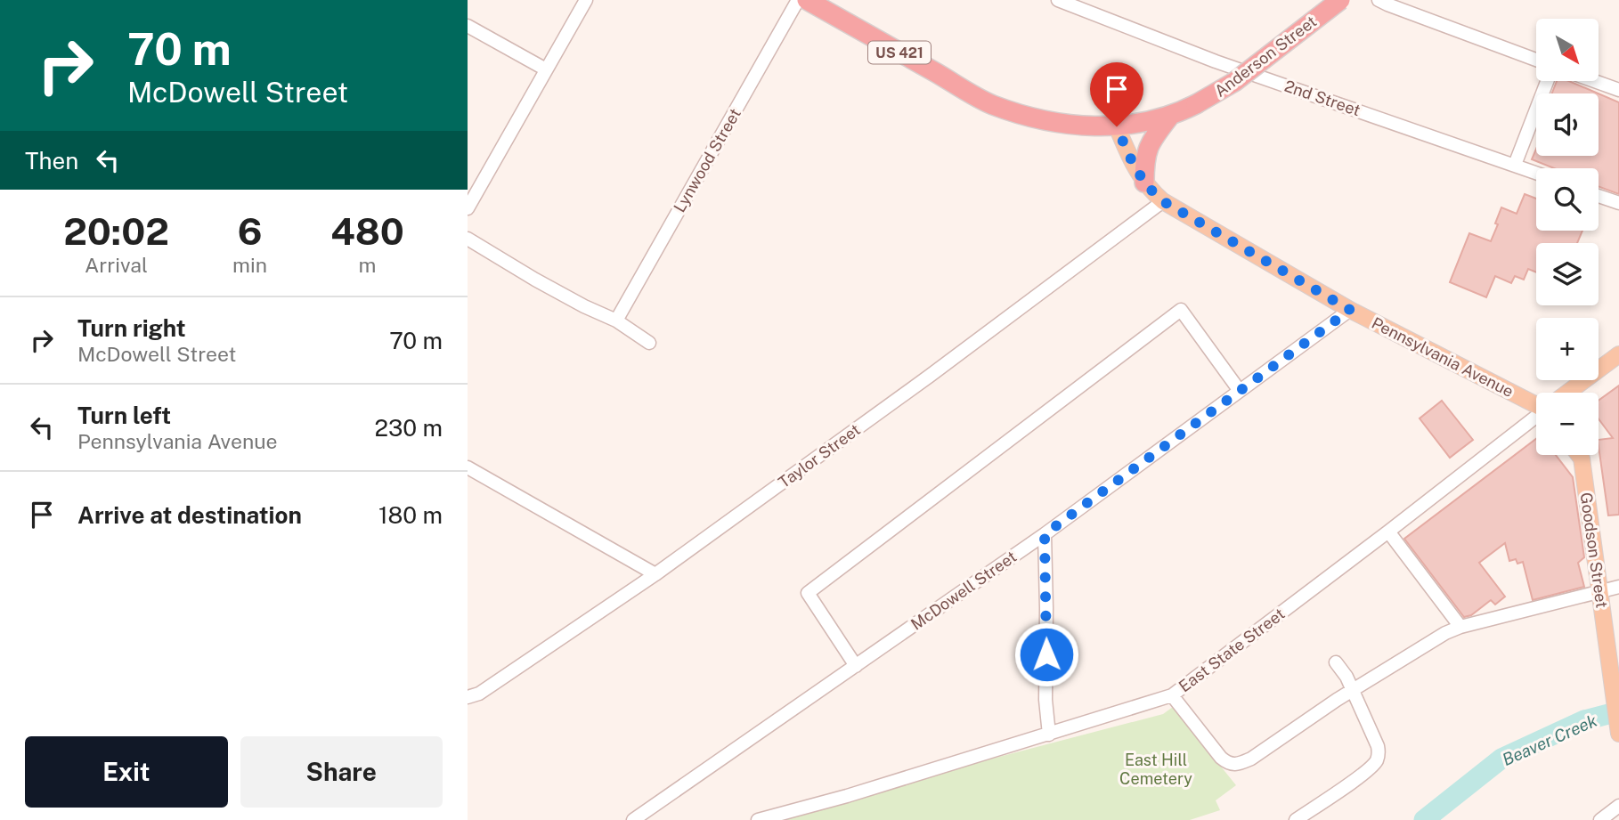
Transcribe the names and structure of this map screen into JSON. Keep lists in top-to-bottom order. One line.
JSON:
{"streets":{"highway":["US 421","Anderson Street"],"main road":["Pennsylvania Avenue","Goodson Street"],"street":["2nd Street","Lynwood Street","Taylor Street","McDowell Street","East State Street"]},"crossings":[["US 421","Anderson Street"],["US 421","Pennsylvania Avenue"],["Anderson Street","Pennsylvania Avenue"],["Pennsylvania Avenue","Taylor Street"],["Pennsylvania Avenue","McDowell Street"]],"water":["Beaver Creek"],"parks":["East Hill Cemetery"],"north":"bottom right","page":{"turn":["70 m","McDowell Street"],"map_buttons":["+","−"],"then":"Then","eta":["20:02","Arrival","6","min","480","m"],"list":[{"name":"Turn right","note":"McDowell Street","value":"70 m"},{"name":"Turn left","note":"Pennsylvania Avenue","value":"230 m"},{"name":"Arrive at destination","value":"180 m"}],"buttons":["Exit","Share"]}}
